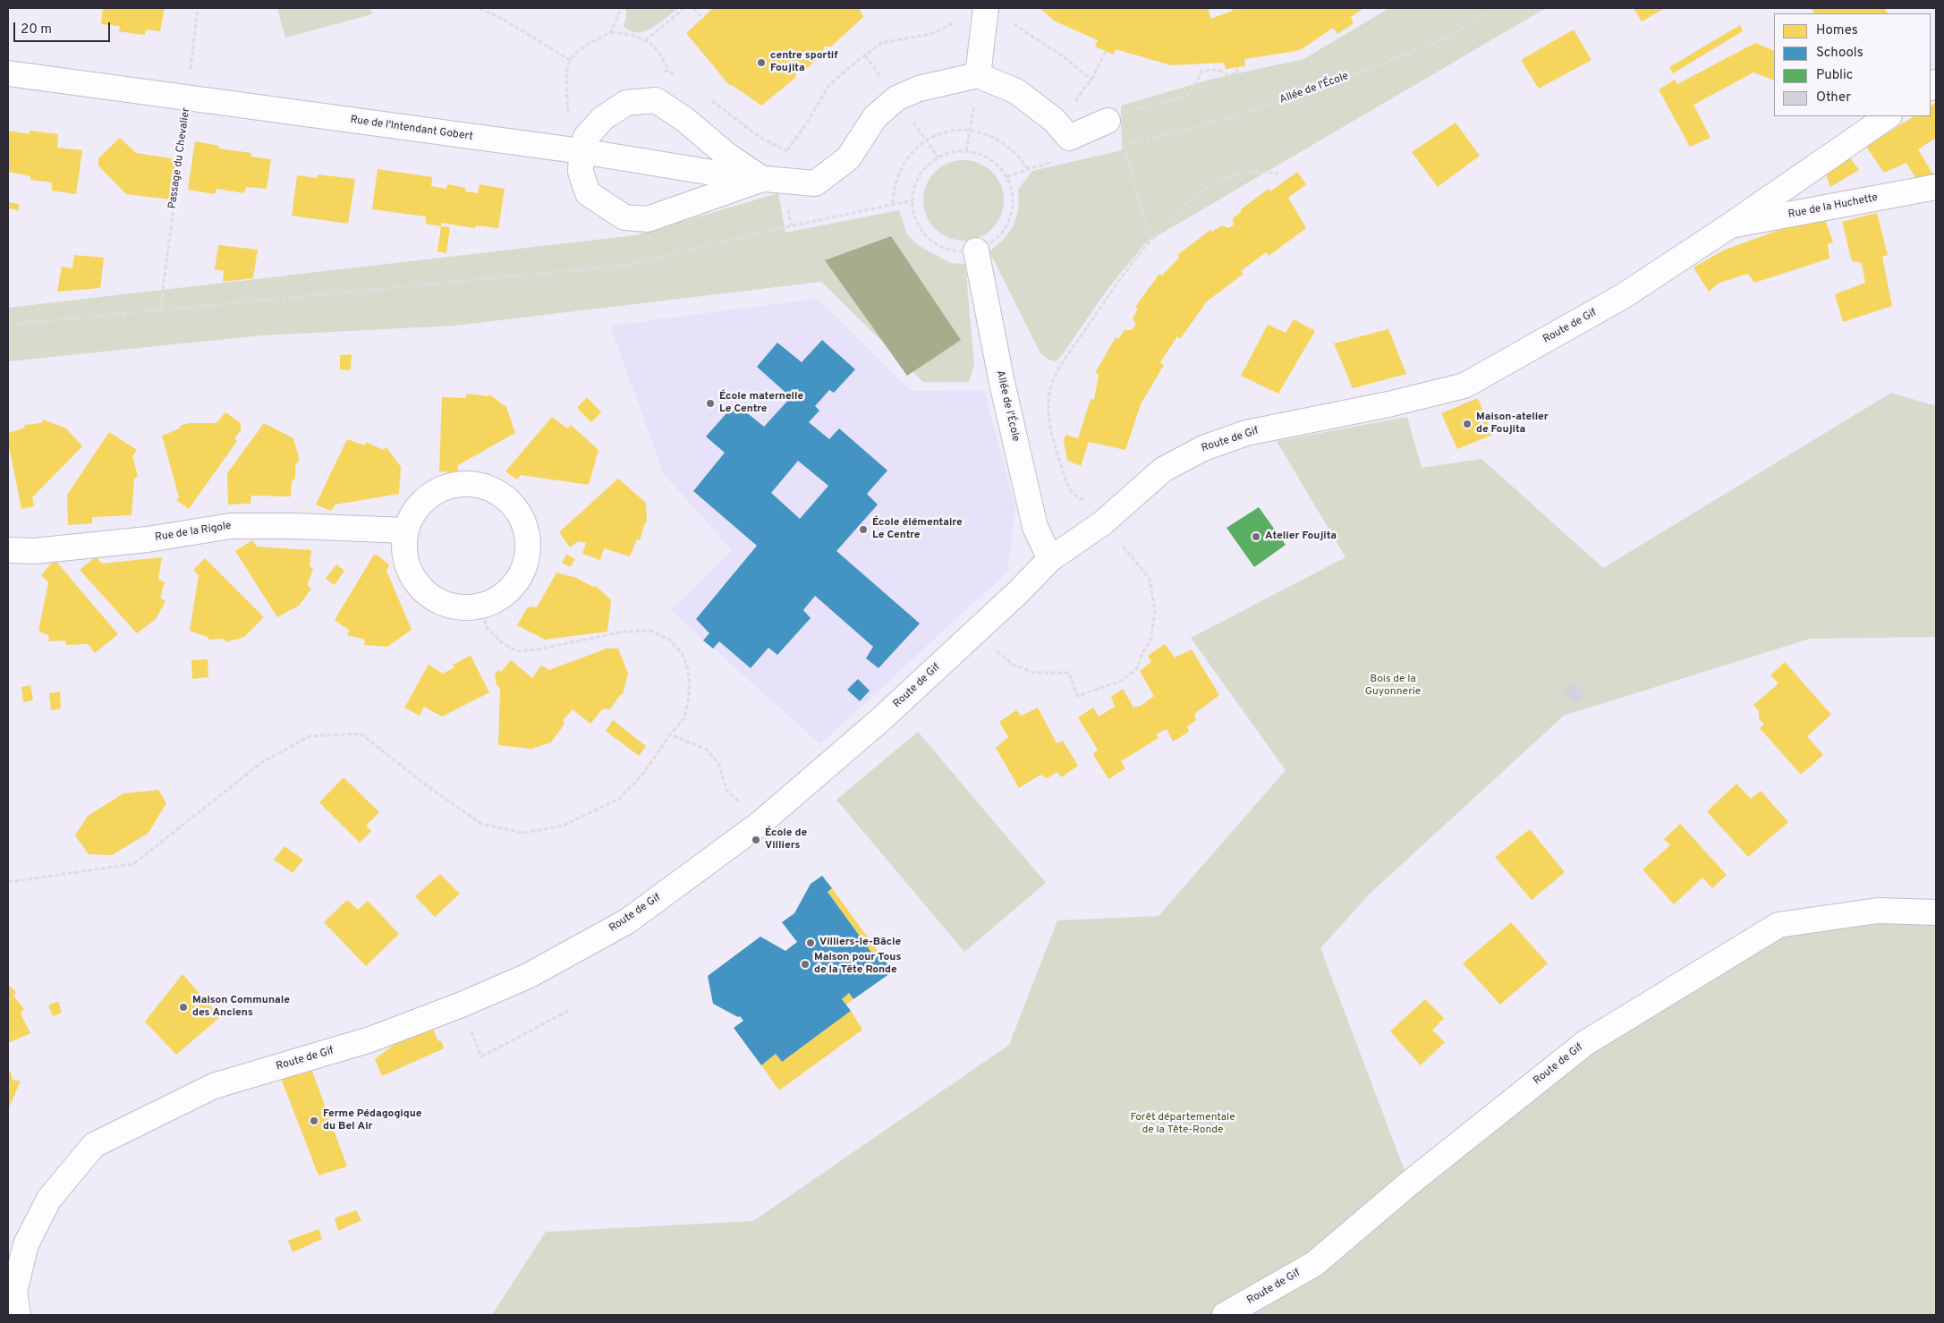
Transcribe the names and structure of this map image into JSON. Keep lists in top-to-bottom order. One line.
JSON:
{"streets":{"street":["Allée de l'École","Rue de l'Intendant Gobert","Rue de la Huchette","Route de Gif","Rue de la Rigole"],"path":["Passage du Chevalier"]},"crossings":[["Allée de l'École","Route de Gif"],["Rue de l'Intendant Gobert","Passage du Chevalier"],["Rue de la Huchette","Route de Gif"]],"parks":["Bois de la Guyonnerie","Forêt départementale de la Tête-Ronde"],"places":["centre sportif Foujita","École maternelle Le Centre","Maison-atelier de Foujita","École élémentaire Le Centre","Atelier Foujita","École de Villiers","Villiers-le-Bâcle","Maison pour Tous de la Tête Ronde","Maison Communale des Anciens","Ferme Pédagogique du Bel Air"],"legend":["Homes","Schools","Public","Other"],"scale_bar":"20 m"}
